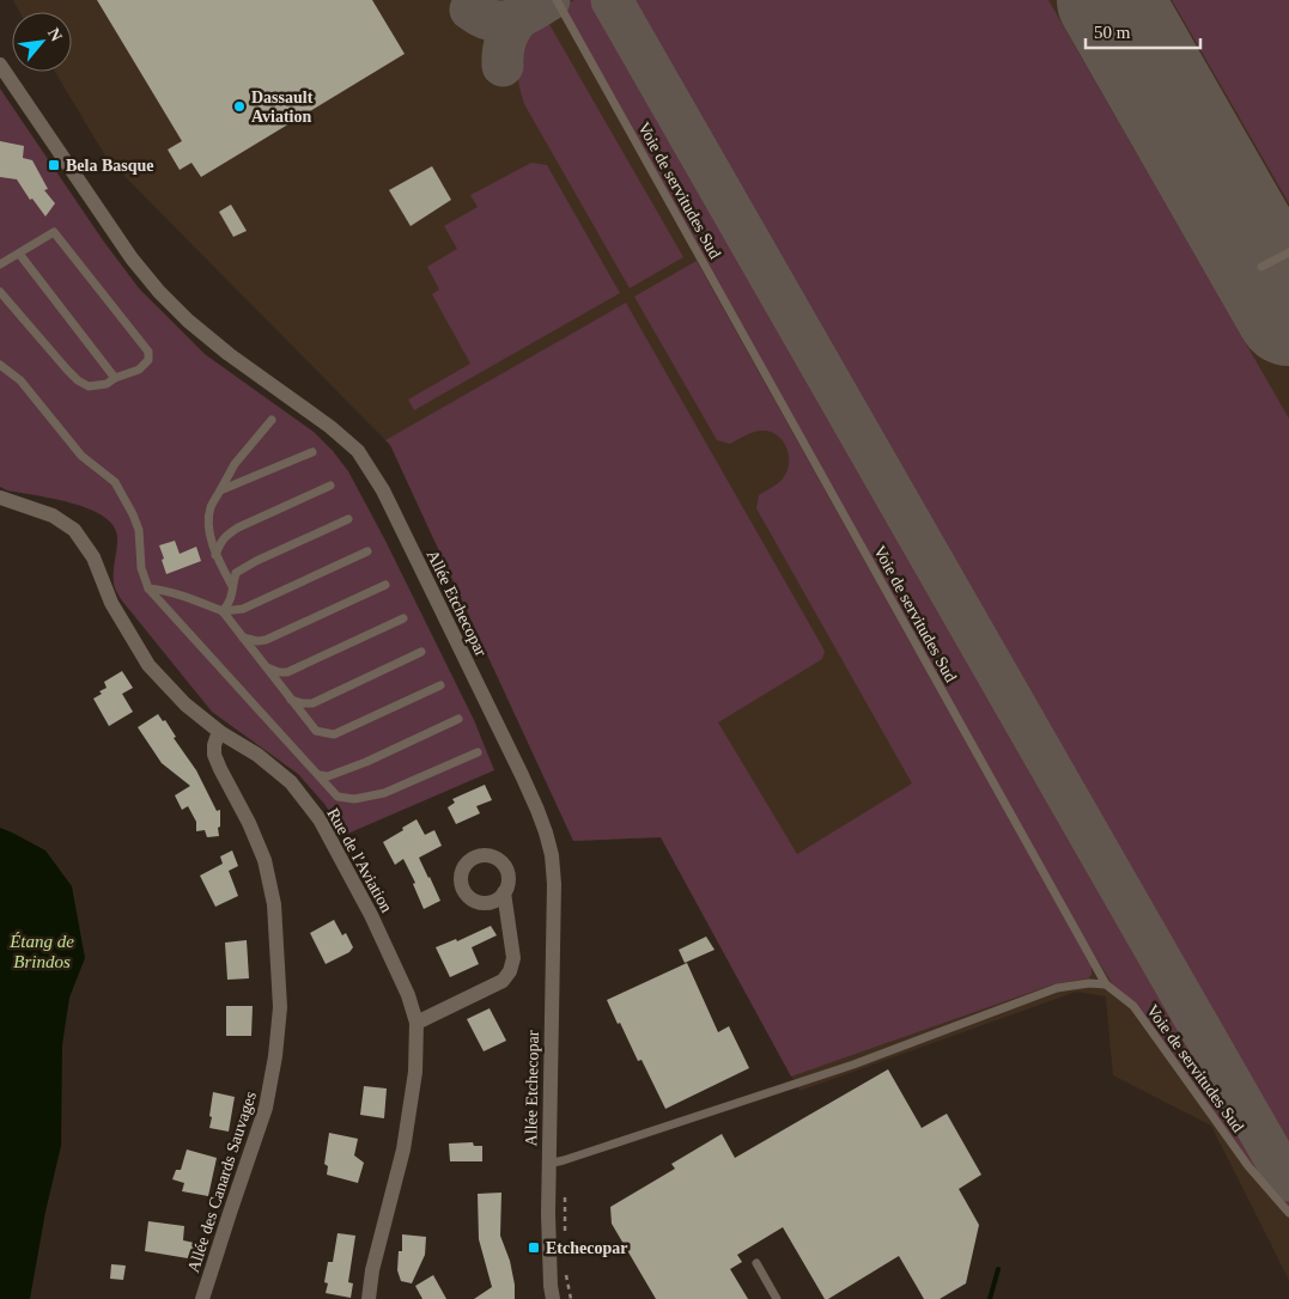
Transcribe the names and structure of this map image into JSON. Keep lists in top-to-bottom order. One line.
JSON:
{"streets":{"street":["Allée Etchecopar","Rue de l'Aviation","Allée des Canards Sauvages"],"lane":["Voie de servitudes Sud"]},"crossings":[["Rue de l'Aviation","Allée des Canards Sauvages"]],"water":["Étang de Brindos"],"places":{"other":["Dassault Aviation"],"transit":["Bela Basque","Etchecopar"]},"scale_bar":"50 m","north":"top right"}
